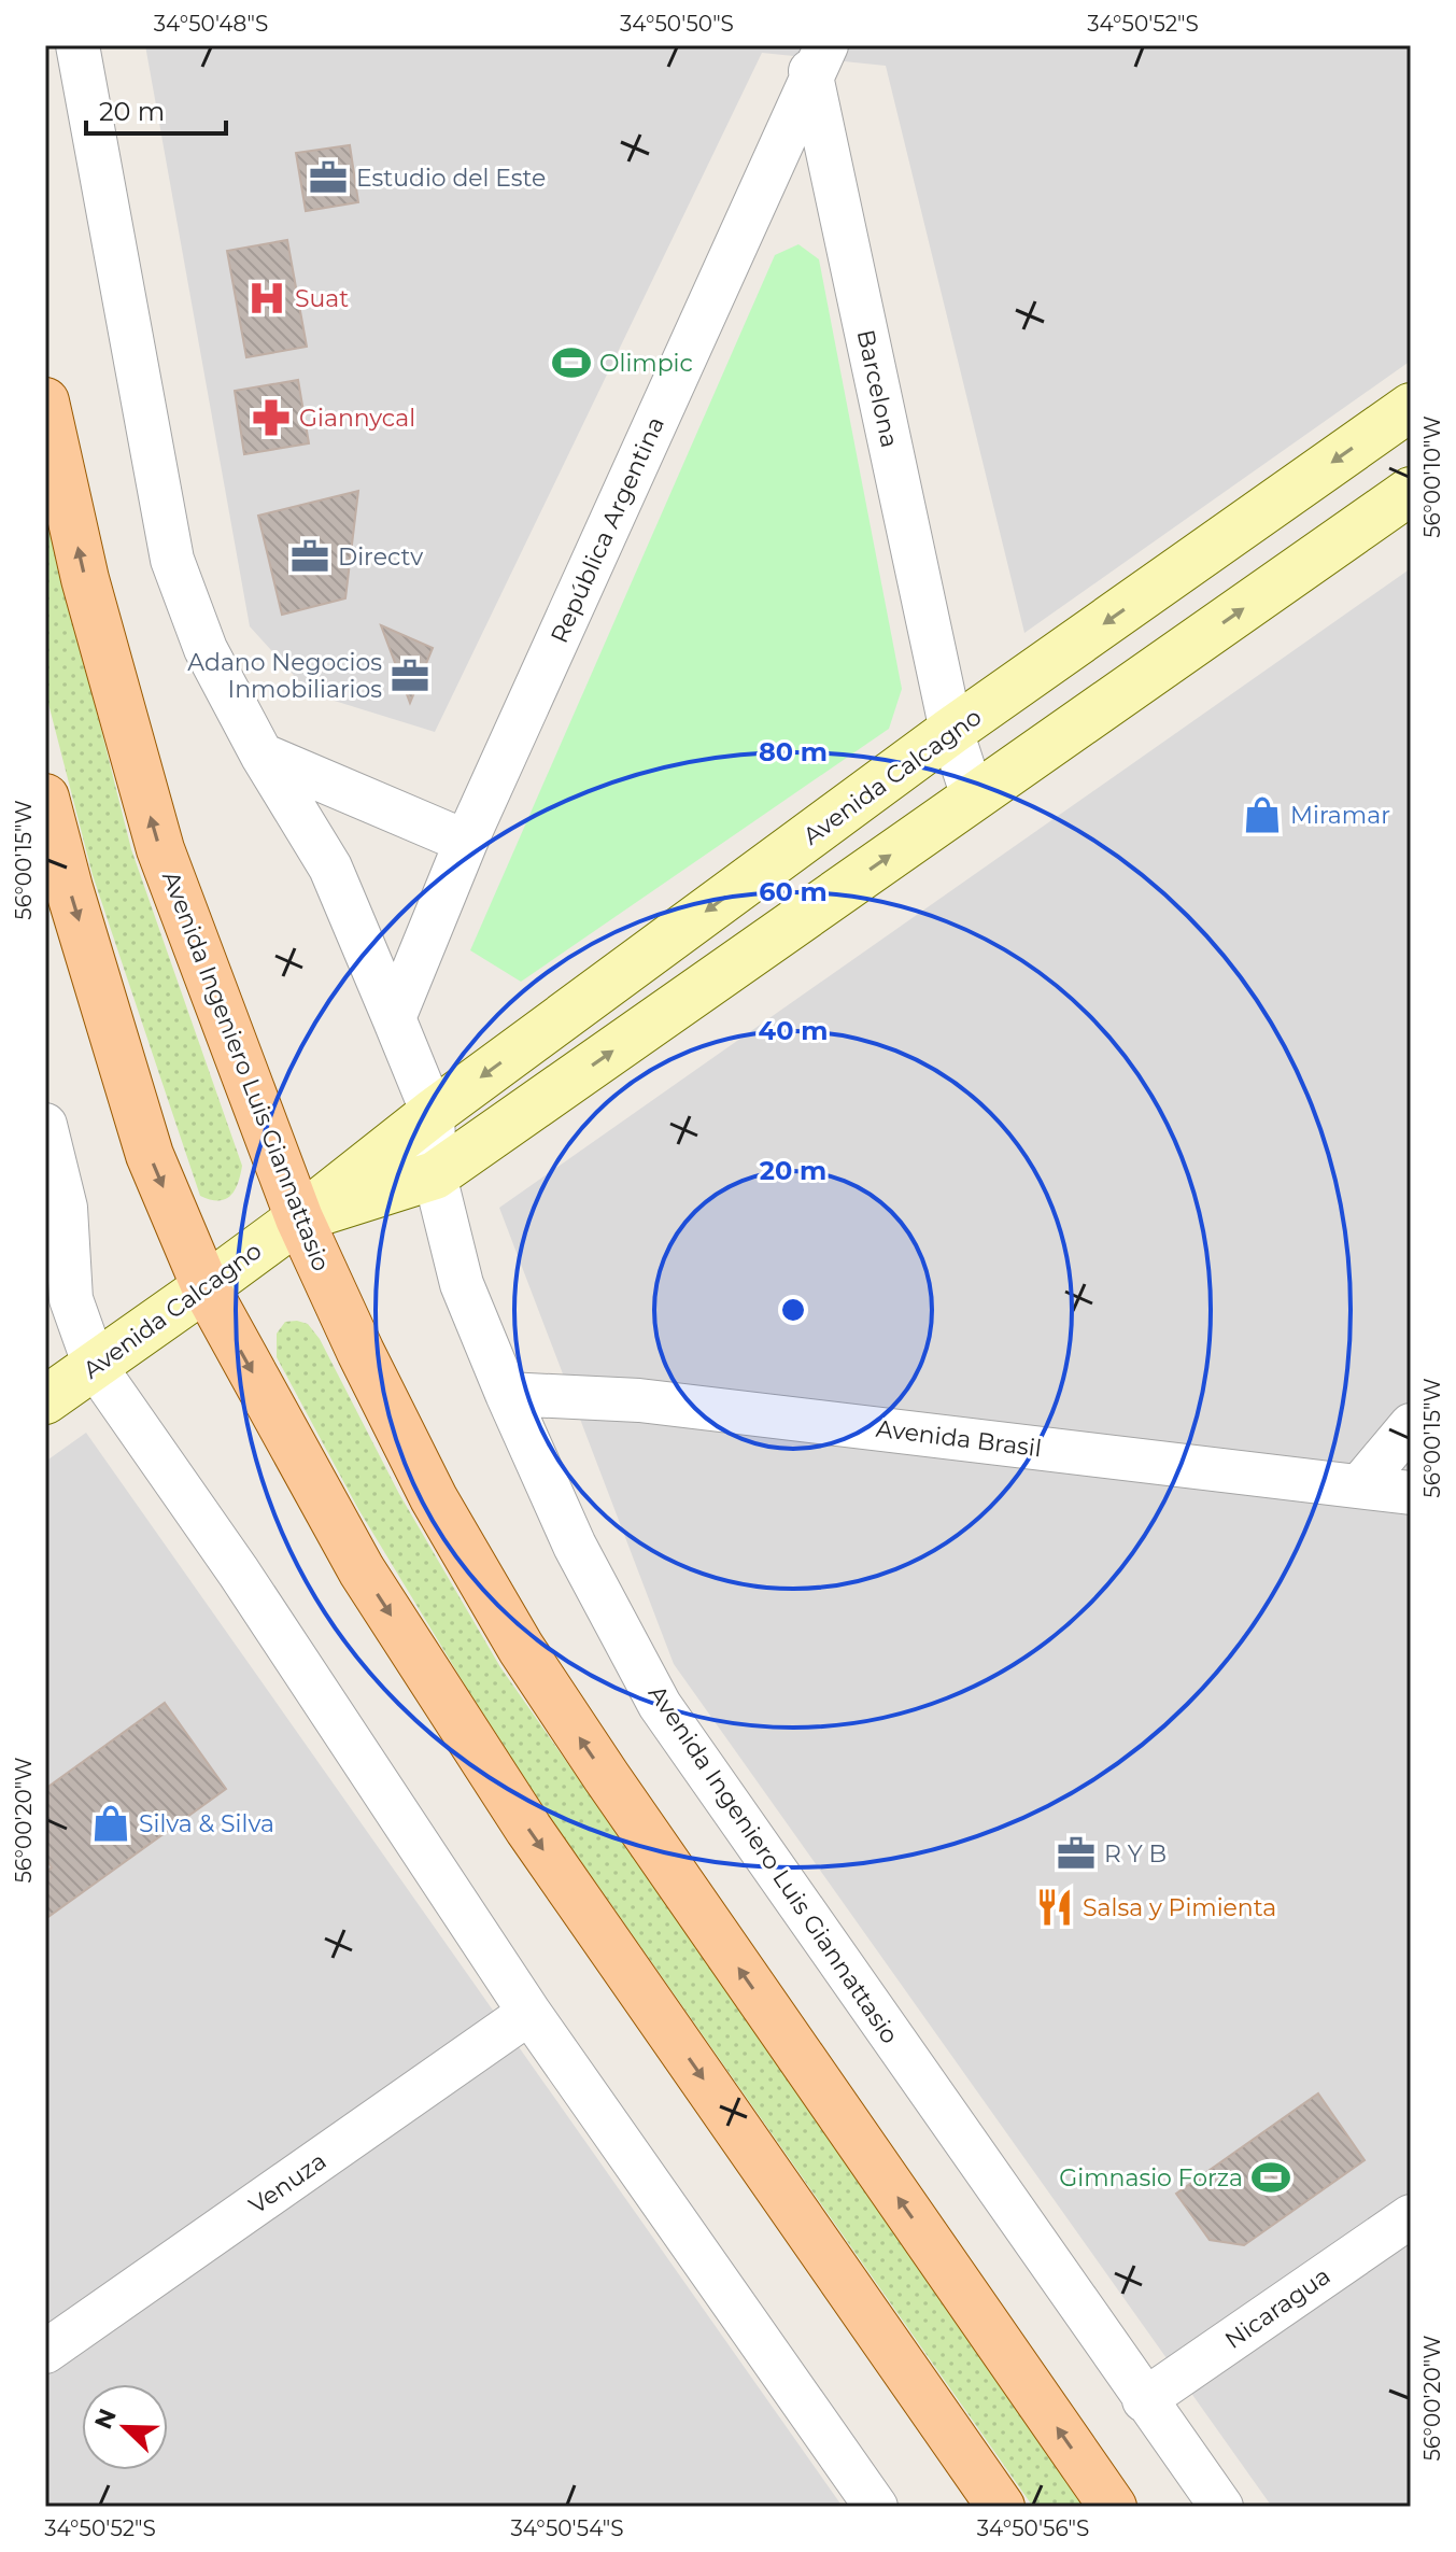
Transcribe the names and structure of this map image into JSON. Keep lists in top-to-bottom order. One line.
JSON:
{"streets":{"main road":["Avenida Ingeniero Luis Giannattasio"],"street":["Barcelona","República Argentina","Avenida Calcagno","Avenida Brasil","Venuza","Nicaragua"]},"crossings":[["Barcelona","República Argentina"],["Barcelona","Avenida Calcagno"],["República Argentina","Avenida Ingeniero Luis Giannattasio"],["Avenida Calcagno","Avenida Ingeniero Luis Giannattasio"],["Avenida Ingeniero Luis Giannattasio","Avenida Brasil"],["Avenida Ingeniero Luis Giannattasio","Nicaragua"]],"places":{"office":["Estudio del Este","Directv","Adano Negocios Inmobiliarios","R Y B"],"hospital":["Suat"],"sports":["Olimpic","Gimnasio Forza"],"pharmacy":["Giannycal"],"shop":["Miramar","Silva & Silva"],"restaurant":["Salsa y Pimienta"]},"scale_bar":"20 m","north":"top left","coordinates":["34°50'48\"S","34°50'50\"S","34°50'52\"S","56°00'10\"W","56°00'15\"W","56°00'20\"W","34°50'54\"S","34°50'56\"S"],"rings":["80 m","60 m","40 m","20 m"]}
